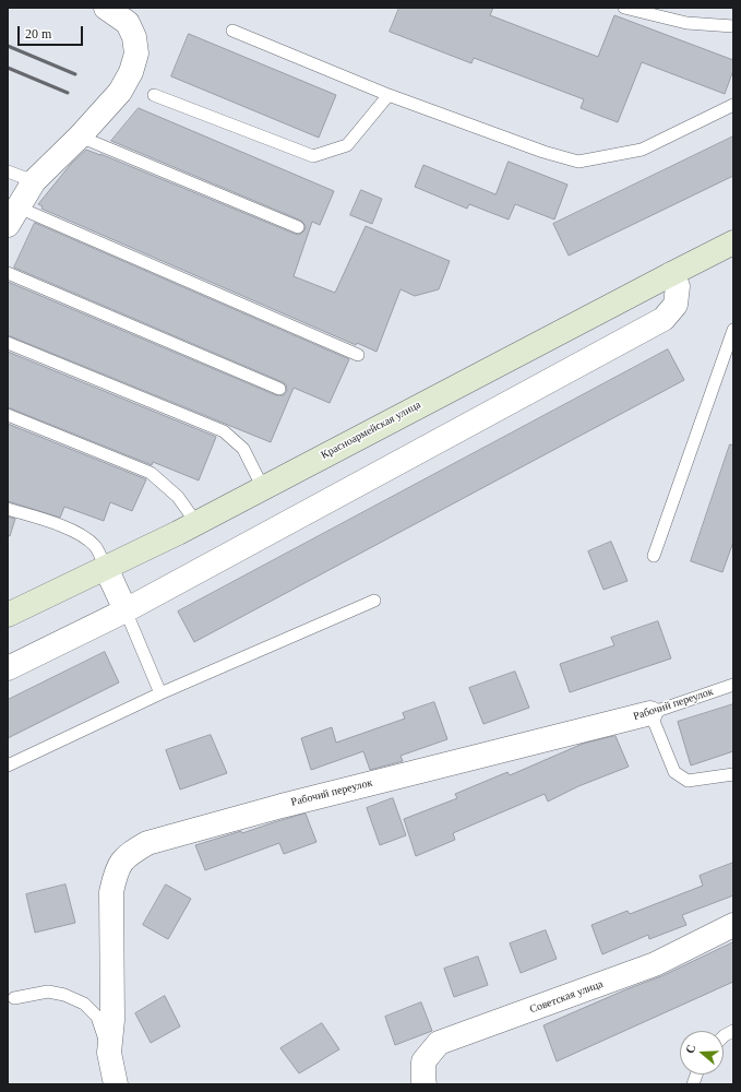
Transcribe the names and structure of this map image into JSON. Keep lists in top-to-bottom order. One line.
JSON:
{"streets":{"main road":["Красноармейская улица"],"street":["Рабочий переулок","Советская улица"]},"scale_bar":"20 m","north":"left"}
